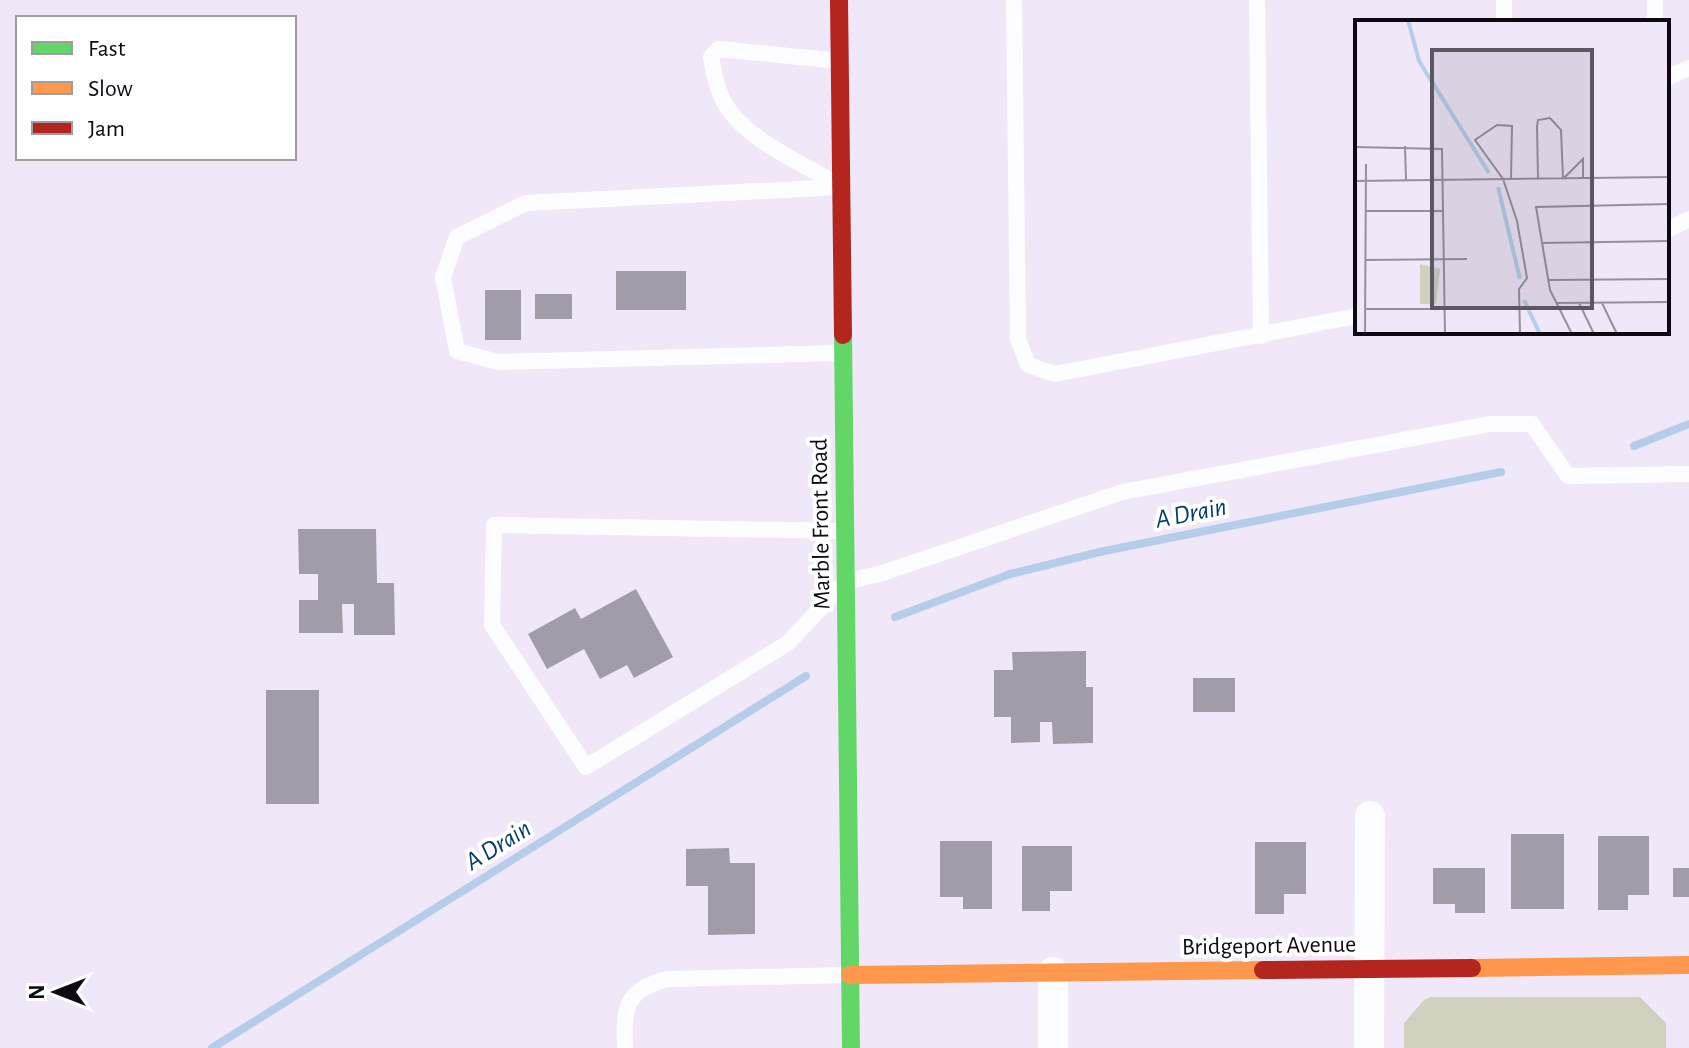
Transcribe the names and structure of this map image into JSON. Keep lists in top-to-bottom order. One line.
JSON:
{"streets":{"street":["Marble Front Road","Bridgeport Avenue"]},"crossings":[["Marble Front Road","Bridgeport Avenue"]],"water":["A Drain"],"legend":["Fast","Slow","Jam"],"north":"left"}
